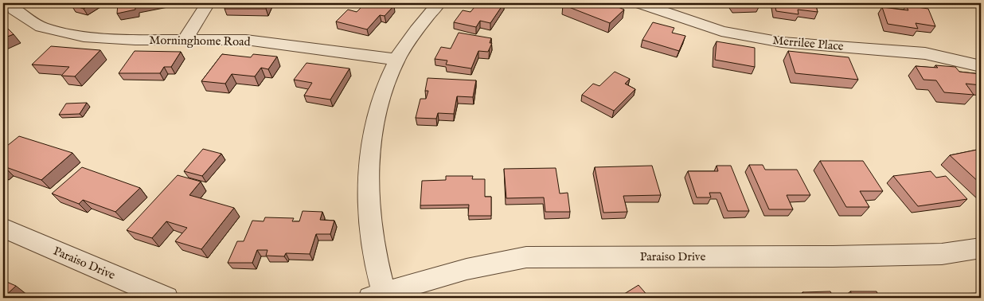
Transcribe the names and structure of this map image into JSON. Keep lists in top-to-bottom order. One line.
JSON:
{"streets":{"street":["Morninghome Road","Merrilee Place","Paraiso Drive"]}}
